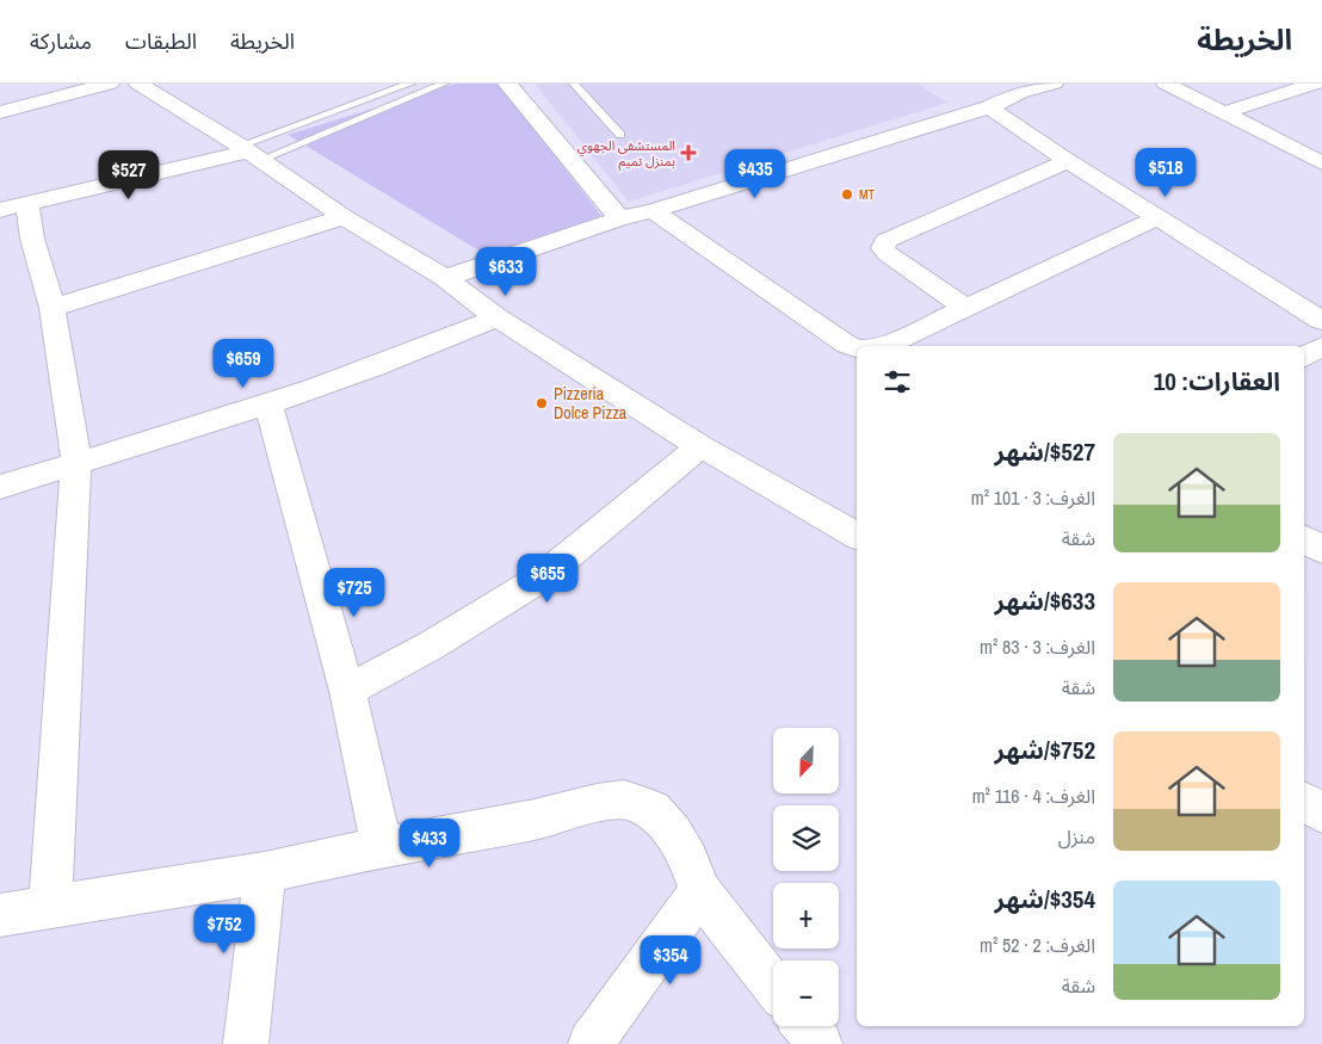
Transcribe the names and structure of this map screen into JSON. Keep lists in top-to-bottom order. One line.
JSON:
{"places":{"health":["المستشفى الجهوي بمنزل تميم"],"other":["MT","Pizzeria Dolce Pizza"]},"north":"bottom left","page":{"header":"الخريطة","nav":["الخريطة","الطبقات","مشاركة"],"price":["$518","$435","$527","$633","$659","$655","$725","$433","$752","$354"],"heading":"العقارات: 10","list":[{"name":"$527/شهر","note":"الغرف: 3 · 101 m² · شقة"},{"name":"$633/شهر","note":"الغرف: 3 · 83 m² · شقة"},{"name":"$752/شهر","note":"الغرف: 4 · 116 m² · منزل"},{"name":"$354/شهر","note":"الغرف: 2 · 52 m² · شقة"}],"map_buttons":["+","−"]}}
